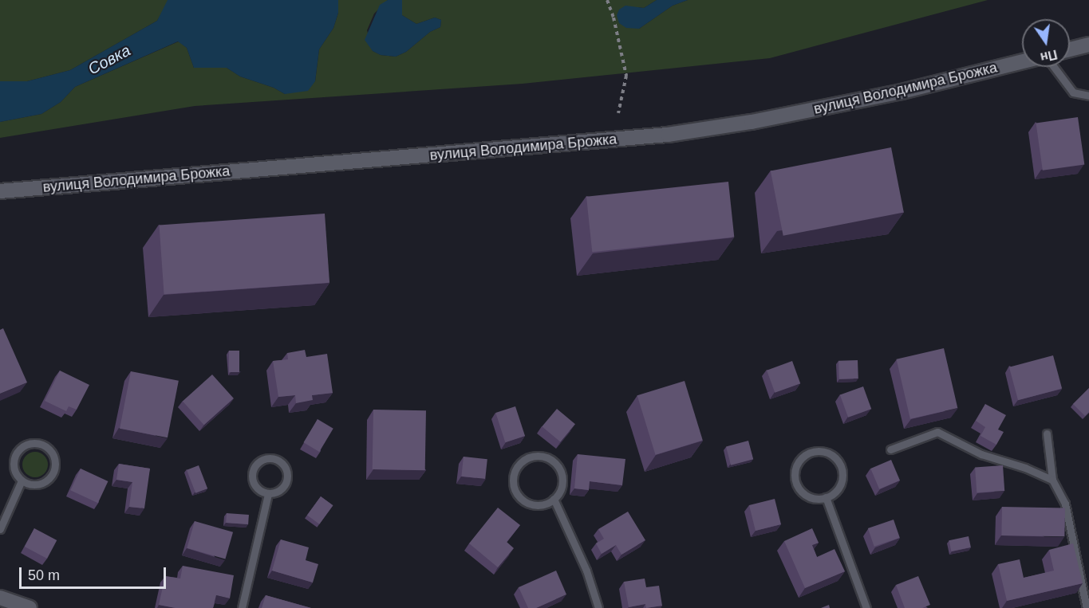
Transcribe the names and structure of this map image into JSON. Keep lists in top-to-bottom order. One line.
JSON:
{"streets":{"main road":["вулиця Володимира Брожка"]},"water":["Совка"],"scale_bar":"50 m","north":"bottom"}
